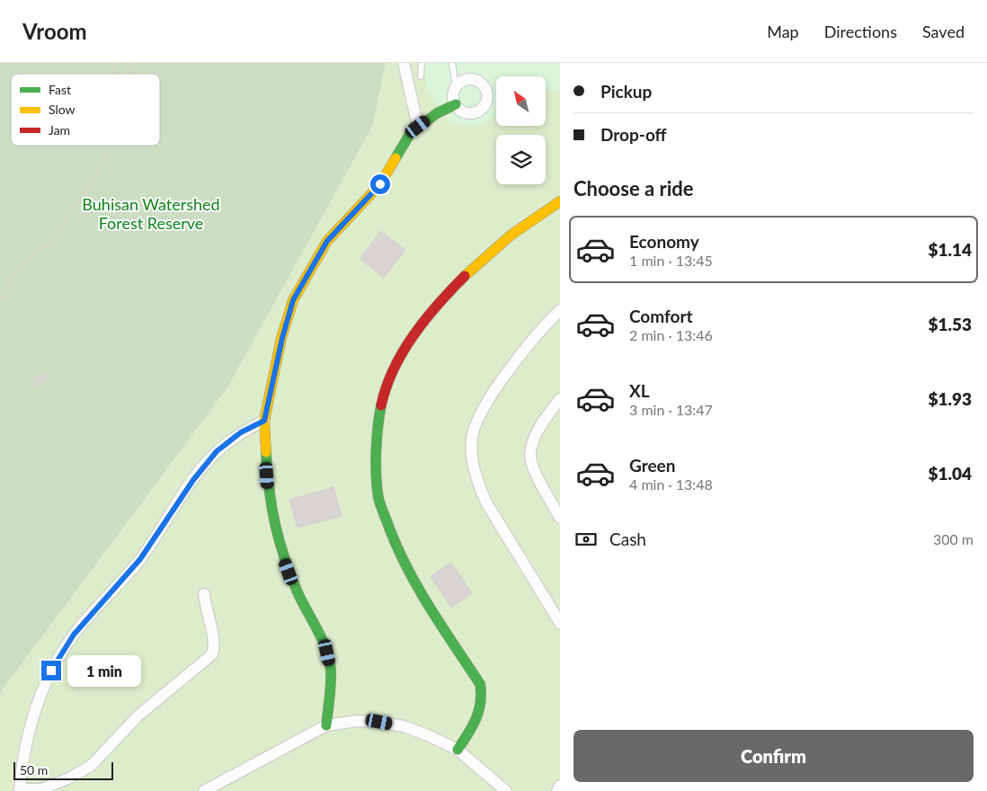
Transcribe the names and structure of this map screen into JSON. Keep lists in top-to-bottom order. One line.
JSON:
{"parks":["Buhisan Watershed Forest Reserve"],"legend":["Fast","Slow","Jam"],"scale_bar":"50 m","north":"top left","page":{"header":"Vroom","nav":["Map","Directions","Saved"],"banner":["Pickup","Drop-off"],"heading":"Choose a ride","list":[{"name":"Economy","note":"1 min · 13:45","value":"$1.14"},{"name":"Comfort","note":"2 min · 13:46","value":"$1.53"},{"name":"XL","note":"3 min · 13:47","value":"$1.93"},{"name":"Green","note":"4 min · 13:48","value":"$1.04"}],"pay":["Cash","300 m"],"bubble":"1 min","buttons":"Confirm","scale":"50 m"}}
